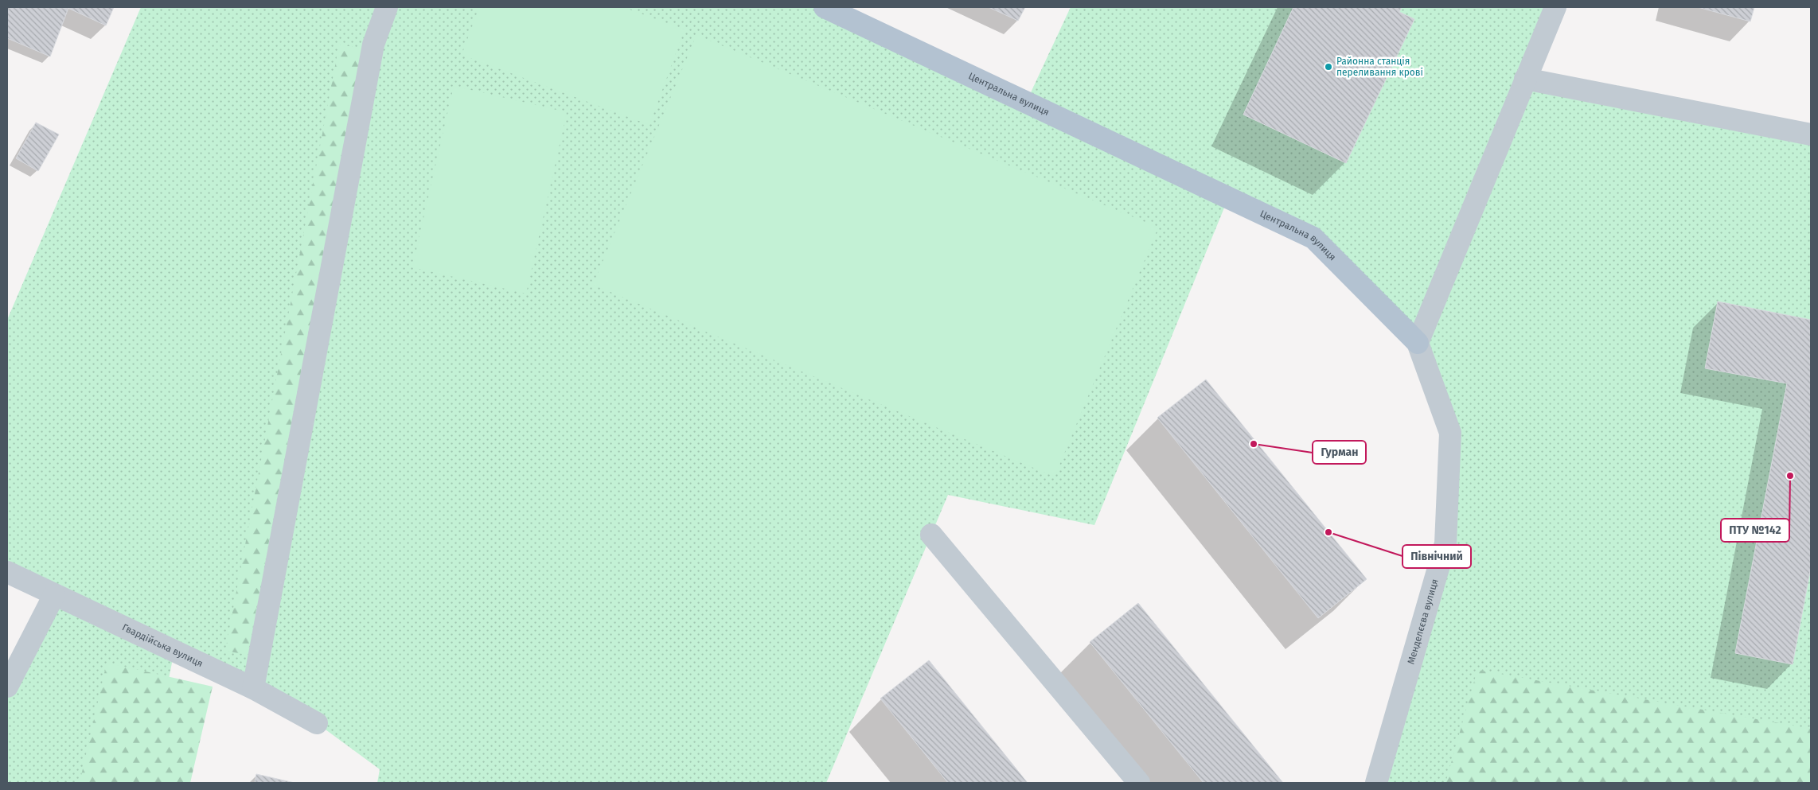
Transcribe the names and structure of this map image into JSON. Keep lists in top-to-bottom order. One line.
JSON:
{"streets":{"main road":["Центральна вулиця"],"street":["Менделєєва вулиця","Гвардійська вулиця"]},"crossings":[["Центральна вулиця","Менделєєва вулиця"]],"places":["Районна станція переливання крові","Гурман","ПТУ №142","Північний"]}
